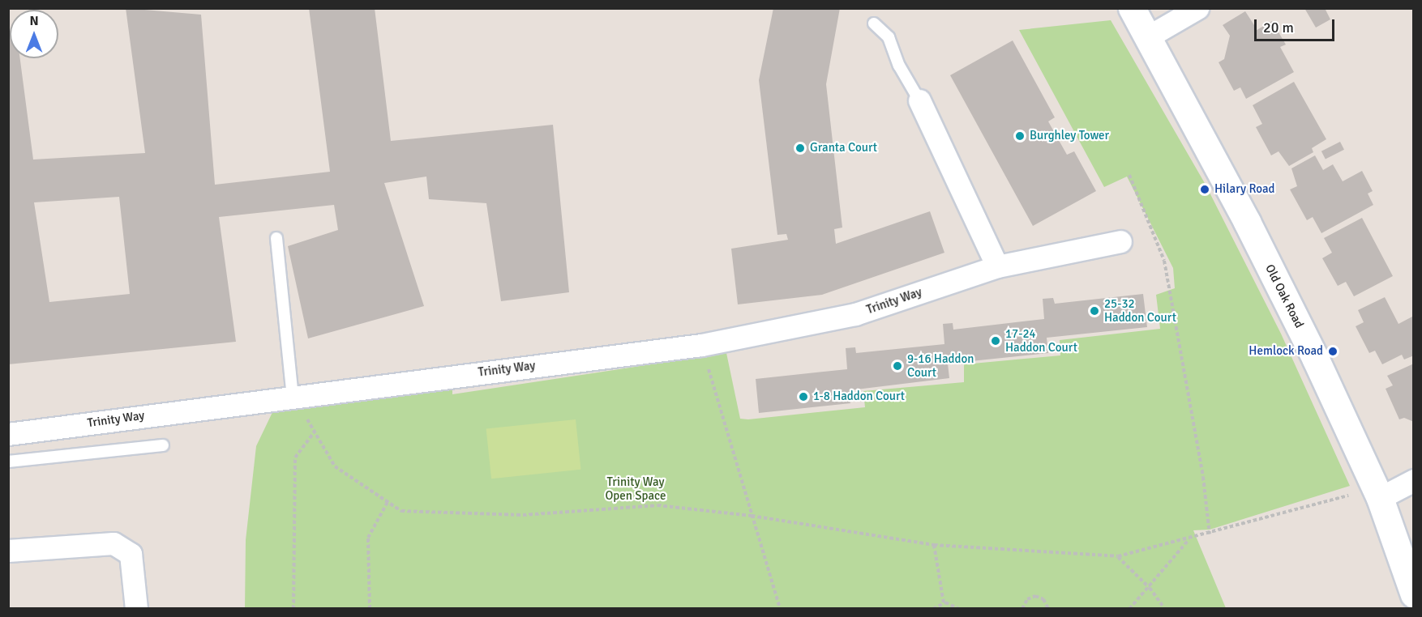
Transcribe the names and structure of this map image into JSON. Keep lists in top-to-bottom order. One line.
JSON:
{"streets":{"street":["Old Oak Road","Trinity Way"]},"parks":["Trinity Way Open Space"],"places":["Burghley Tower","Granta Court","Hilary Road","25-32 Haddon Court","17-24 Haddon Court","Hemlock Road","9-16 Haddon Court","1-8 Haddon Court"],"scale_bar":"20 m","north":"top"}
